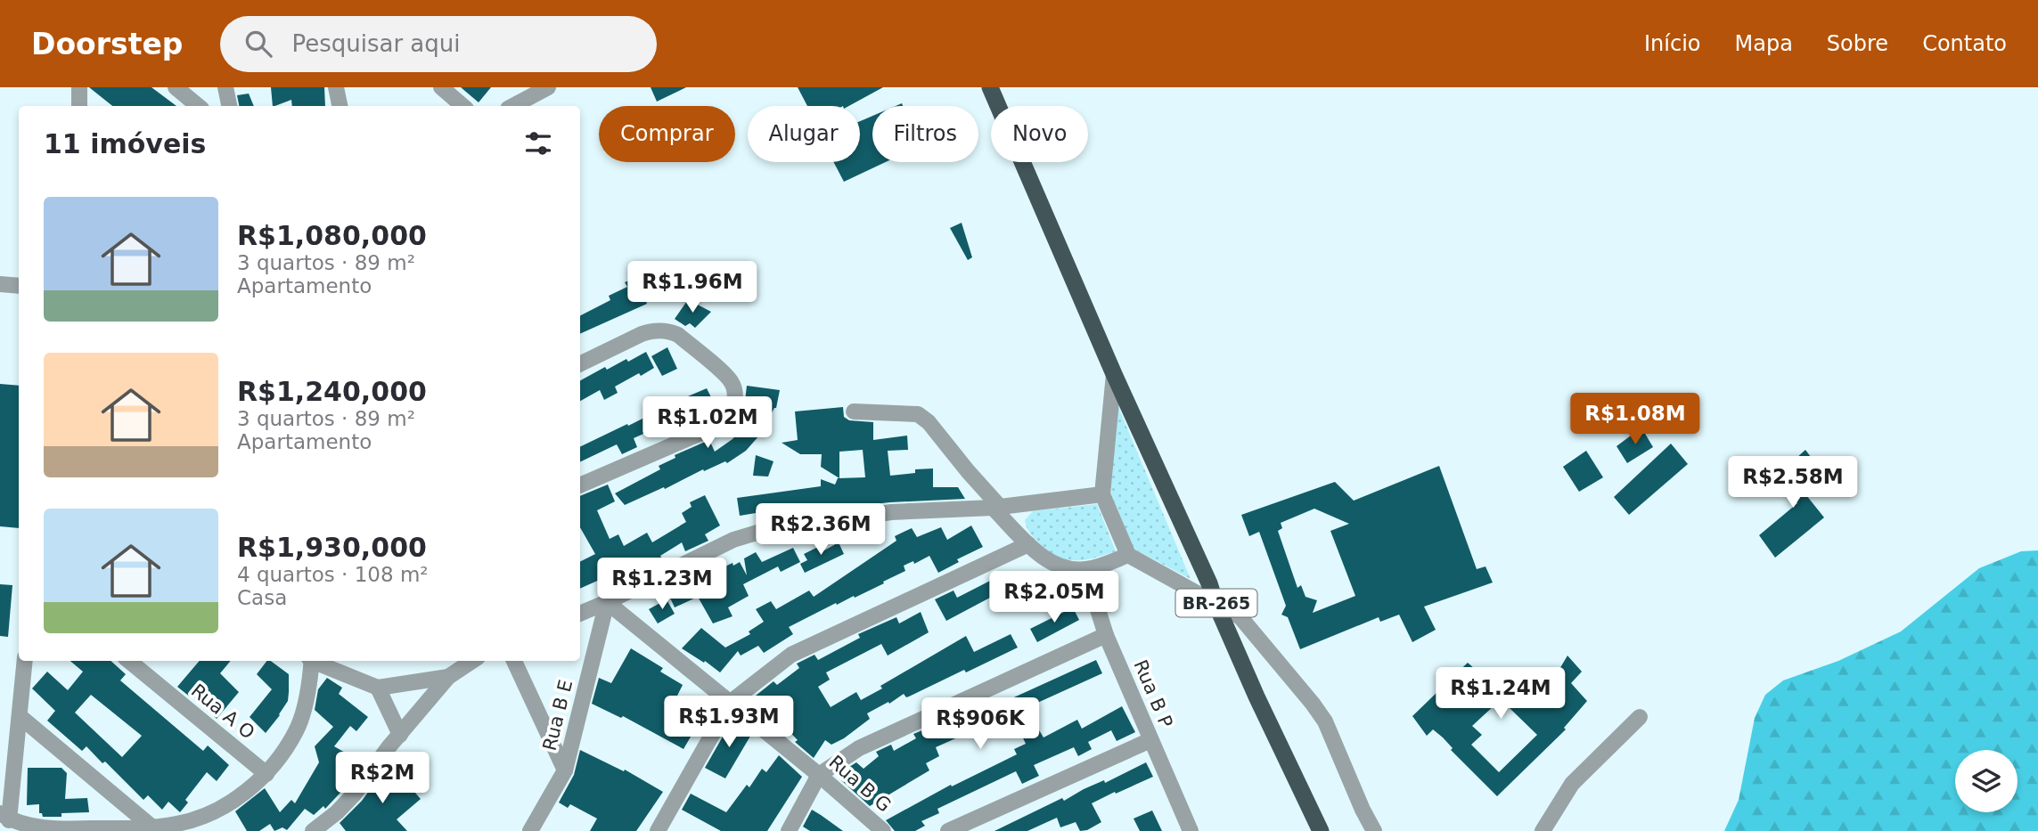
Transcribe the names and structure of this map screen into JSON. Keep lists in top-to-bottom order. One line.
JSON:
{"streets":{"highway":["BR-265"],"street":["Rua B P","Rua A O","Rua B E","Rua B G"]},"crossings":[["Rua B E","Rua B G"]],"page":{"header":"Doorstep","search":"Pesquisar aqui","nav":["Início","Mapa","Sobre","Contato"],"chip":["Comprar","Alugar","Filtros","Novo"],"heading":"11 imóveis","list":[{"name":"R$1,080,000","note":"3 quartos · 89 m² · Apartamento"},{"name":"R$1,240,000","note":"3 quartos · 89 m² · Apartamento"},{"name":"R$1,930,000","note":"4 quartos · 108 m² · Casa"}],"price":["R$1.96M","R$1.08M","R$1.02M","R$2.58M","R$2.36M","R$1.23M","R$2.05M","R$1.24M","R$1.93M","R$906K","R$2M"]}}
